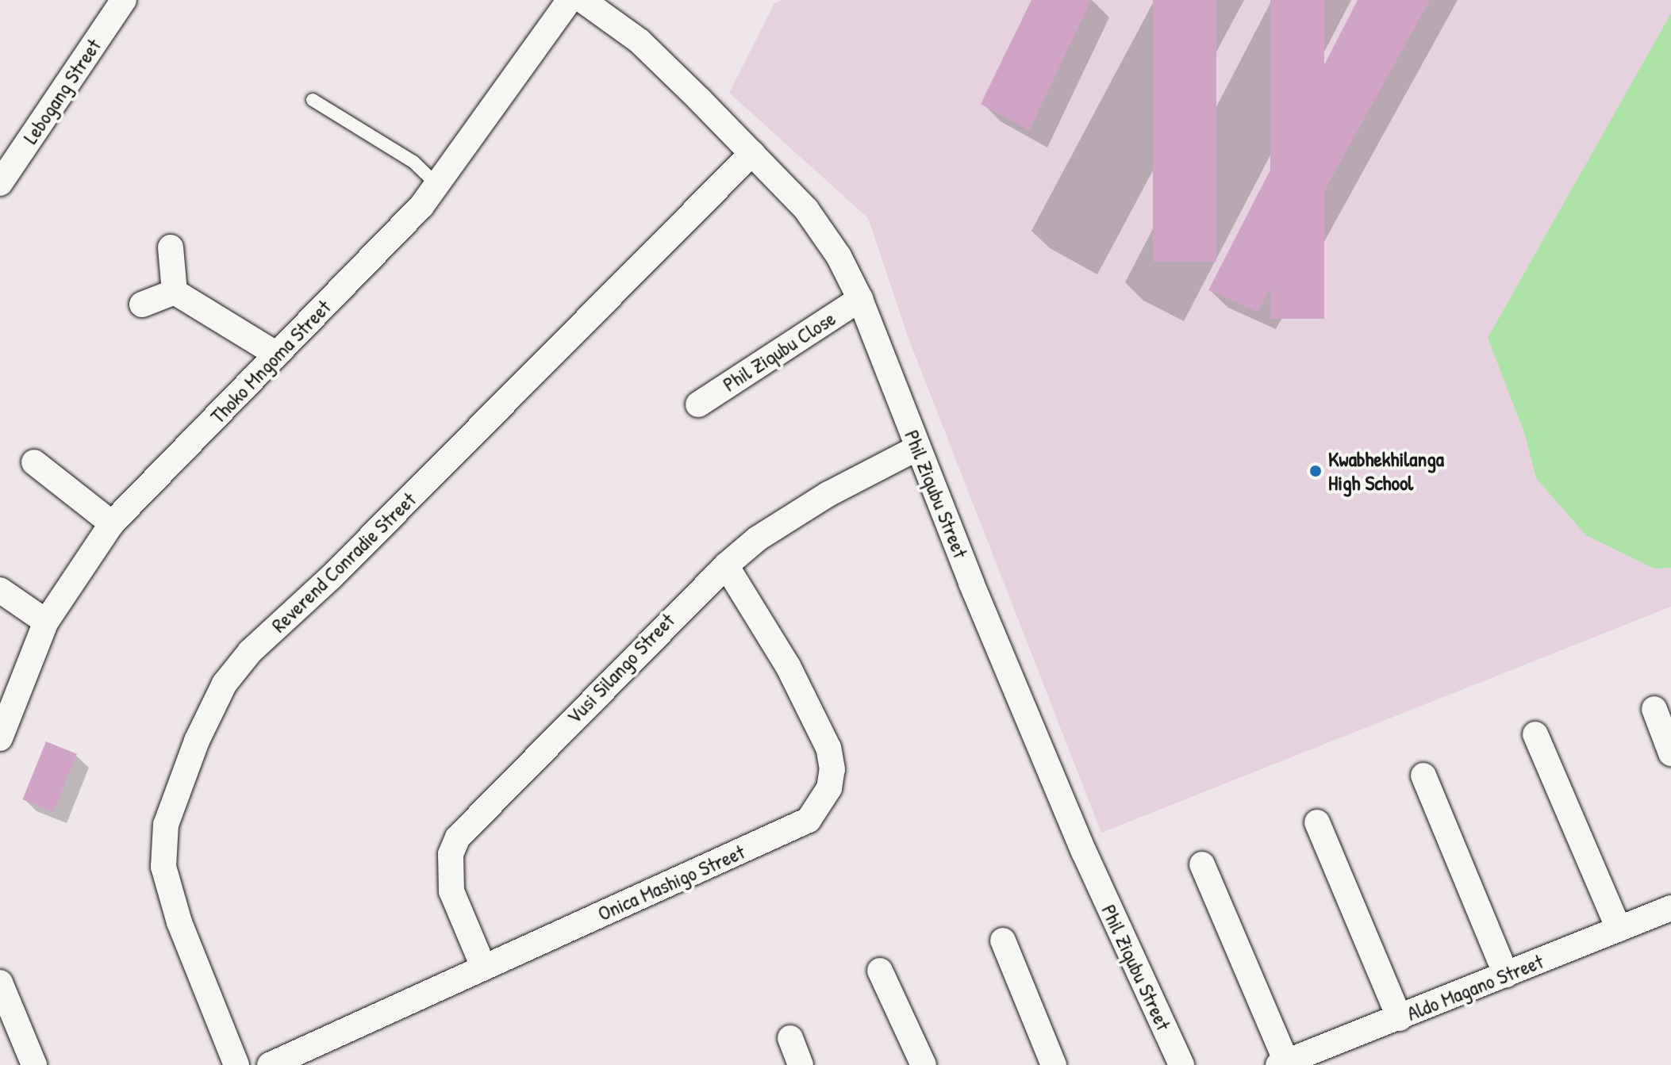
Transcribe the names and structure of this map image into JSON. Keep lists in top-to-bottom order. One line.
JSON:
{"streets":{"street":["Lebogang Street","Phil Ziqubu Close","Thoko Mngoma Street","Phil Ziqubu Street","Reverend Conradie Street","Vusi Silango Street","Onica Mashigo Street","Aldo Magano Street"]},"crossings":[["Phil Ziqubu Close","Phil Ziqubu Street"],["Phil Ziqubu Street","Reverend Conradie Street"],["Phil Ziqubu Street","Vusi Silango Street"],["Vusi Silango Street","Onica Mashigo Street"]],"places":["Kwabhekhilanga High School"]}
